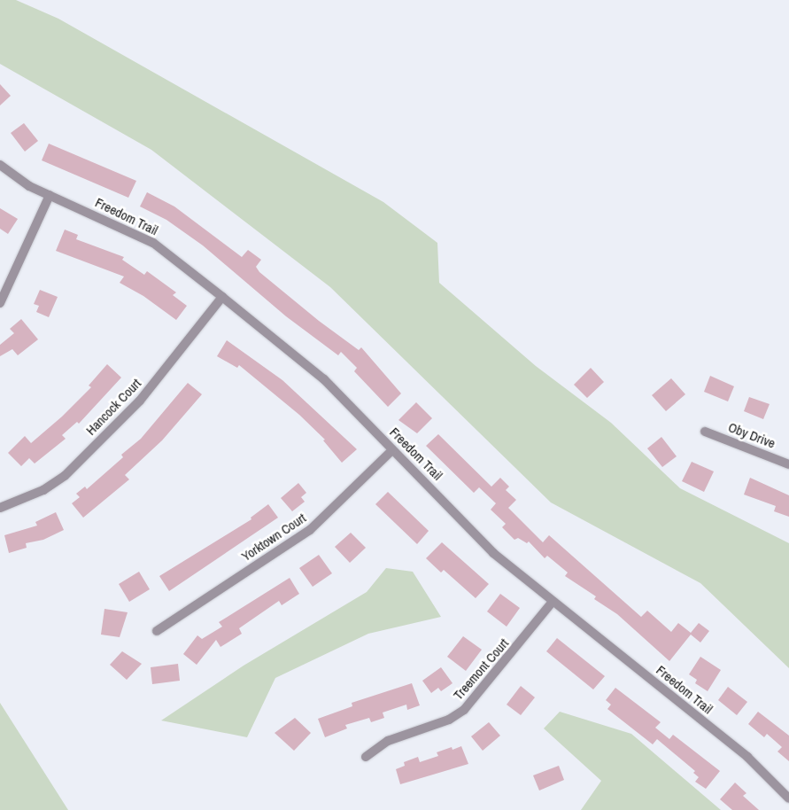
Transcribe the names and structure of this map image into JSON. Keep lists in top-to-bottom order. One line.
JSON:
{"streets":{"street":["Freedom Trail","Hancock Court","Oby Drive","Yorktown Court","Treemont Court"]},"crossings":[["Freedom Trail","Hancock Court"],["Freedom Trail","Yorktown Court"],["Freedom Trail","Treemont Court"]]}
